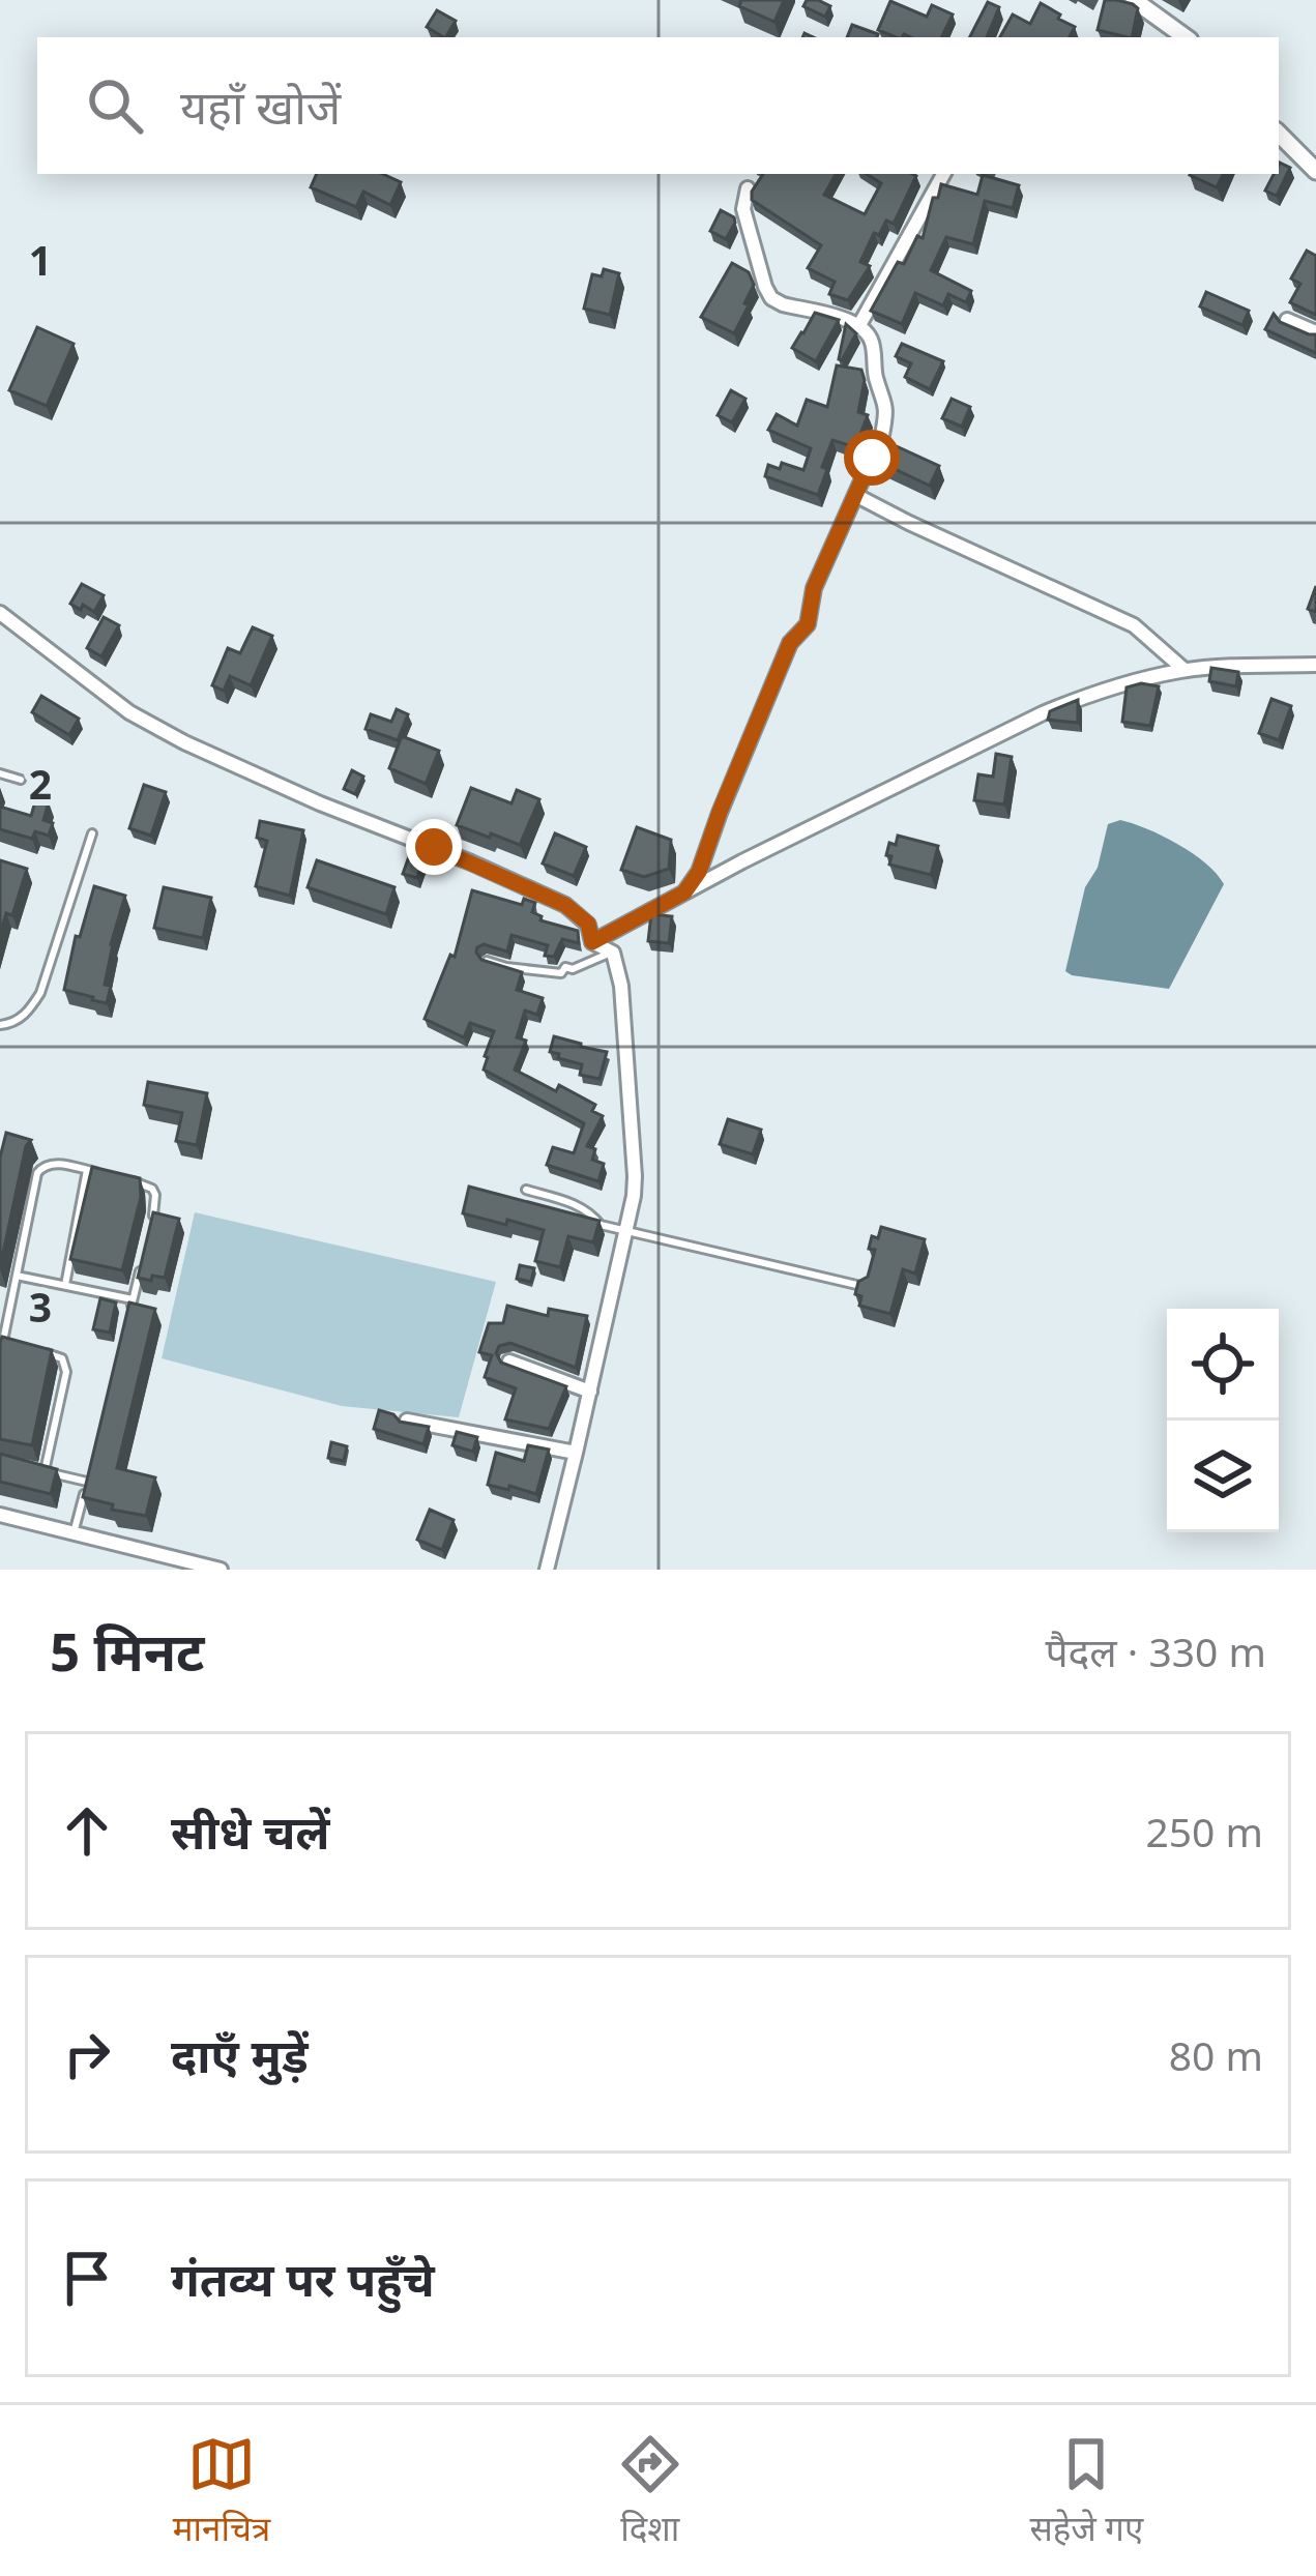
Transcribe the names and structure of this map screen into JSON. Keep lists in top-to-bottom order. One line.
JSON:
{"page":{"search":"यहाँ खोजें","heading":["5 मिनट","पैदल · 330 m"],"list":[["सीधे चलें","250 m"],["दाएँ मुड़ें","80 m"],"गंतव्य पर पहुँचे"],"nav":["मानचित्र","दिशा","सहेजे गए"]},"grid":{"rows":["1","2","3"]}}
